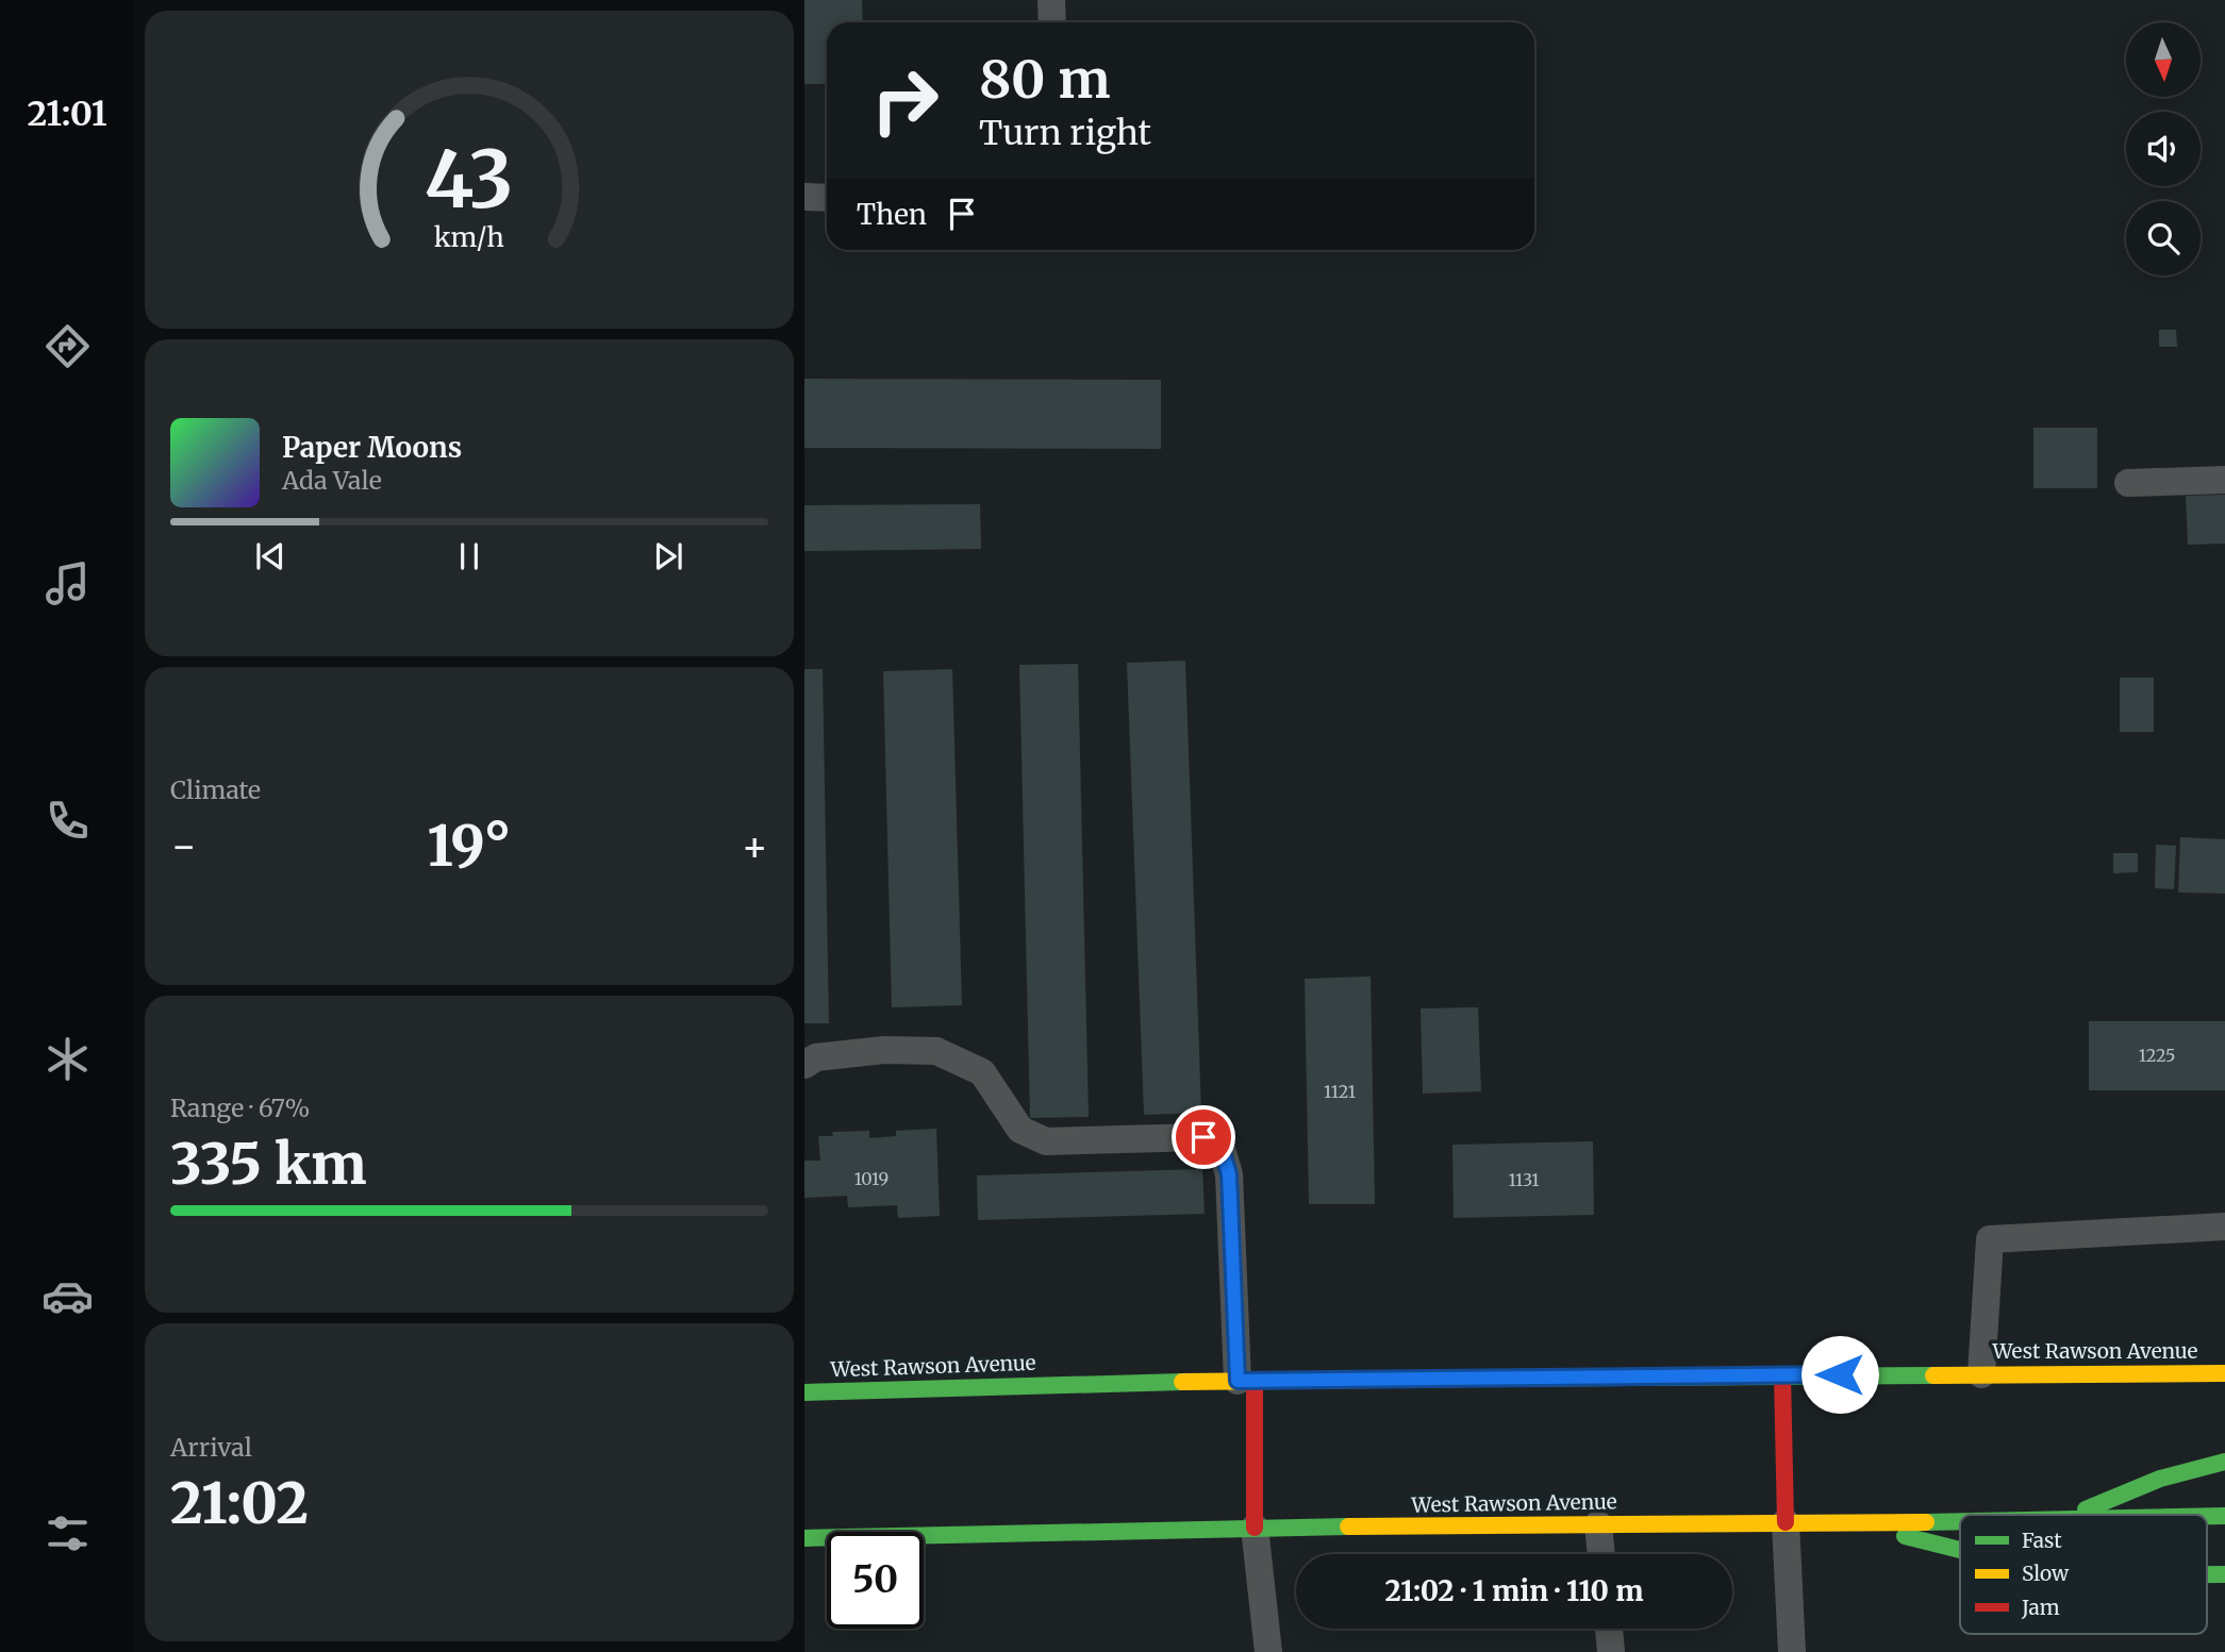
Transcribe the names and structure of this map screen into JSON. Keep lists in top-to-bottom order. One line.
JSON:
{"streets":{"main road":["West Rawson Avenue"]},"house_numbers":["1225","1121","1019","1131"],"legend":["Fast","Slow","Jam"],"north":"bottom","page":{"tabs":"21:01","turn":["80 m","Turn right"],"then":"Then","song":["Paper Moons","Ada Vale"],"tile":["Climate",["Range · 67%","335 km"],["Arrival","21:02"]],"heat":["−","19°","+"],"limit":"50","trip":"21:02 · 1 min · 110 m","gauge":["43","km/h"]}}
